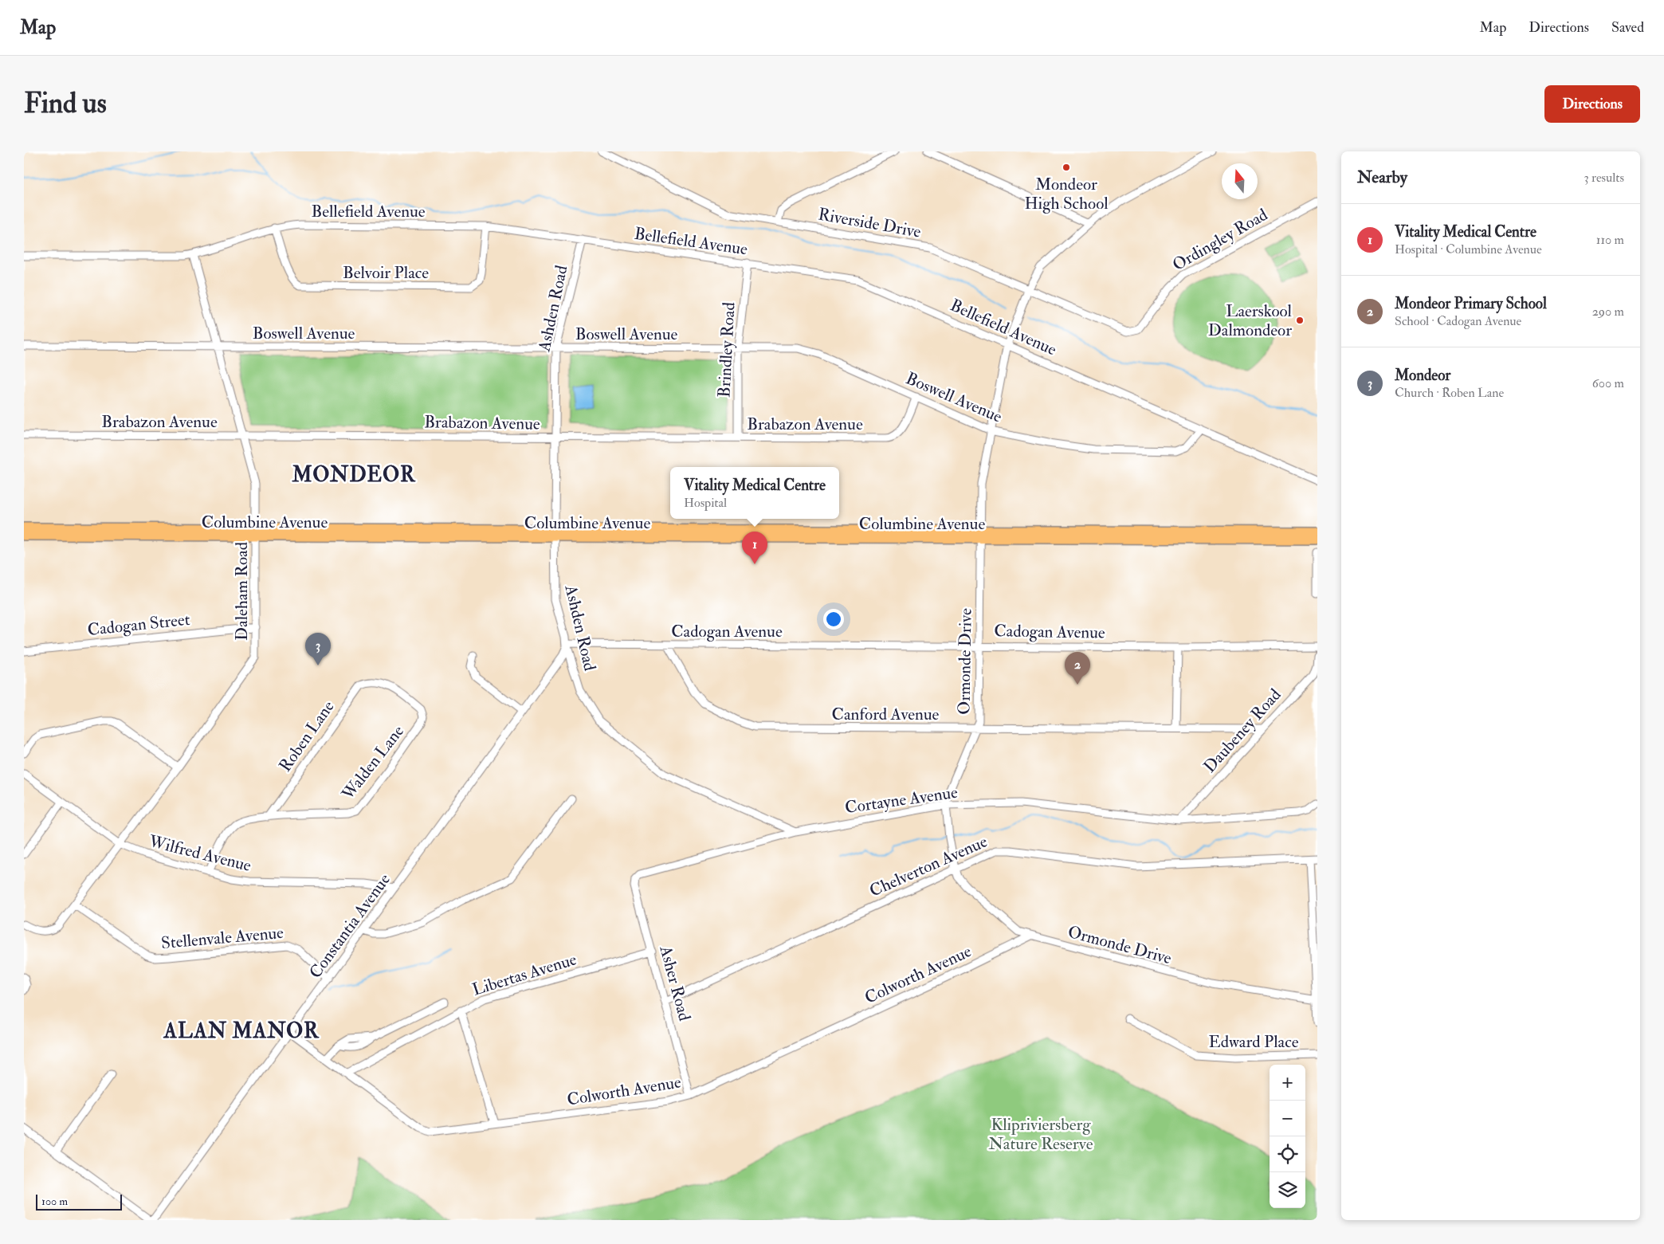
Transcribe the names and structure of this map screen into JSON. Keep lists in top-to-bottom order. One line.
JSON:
{"streets":{"main road":["Columbine Avenue"],"street":["Bellefield Avenue","Riverside Drive","Ordingley Road","Belvoir Place","Ashden Road","Boswell Avenue","Brindley Road","Brabazon Avenue","Daleham Road","Cadogan Street","Cadogan Avenue","Ormonde Drive","Canford Avenue","Daubeney Road","Roben Lane","Walden Lane","Cortayne Avenue","Wilfred Avenue","Chelverton Avenue","Constantia Avenue","Stellenvale Avenue","Libertas Avenue","Colworth Avenue","Asher Road","Edward Place"]},"crossings":[["Bellefield Avenue","Belvoir Place"],["Bellefield Avenue","Ashden Road"],["Bellefield Avenue","Boswell Avenue"],["Bellefield Avenue","Brindley Road"],["Bellefield Avenue","Daleham Road"],["Bellefield Avenue","Ormonde Drive"],["Riverside Drive","Ordingley Road"],["Riverside Drive","Ormonde Drive"],["Ashden Road","Boswell Avenue"],["Ashden Road","Brabazon Avenue"],["Ashden Road","Columbine Avenue"],["Ashden Road","Cadogan Avenue"],["Ashden Road","Cortayne Avenue"],["Ashden Road","Constantia Avenue"],["Boswell Avenue","Brindley Road"],["Boswell Avenue","Brabazon Avenue"],["Boswell Avenue","Daleham Road"],["Boswell Avenue","Ormonde Drive"],["Brindley Road","Brabazon Avenue"],["Brabazon Avenue","Daleham Road"],["Columbine Avenue","Daleham Road"],["Columbine Avenue","Ormonde Drive"],["Daleham Road","Cadogan Street"],["Daleham Road","Wilfred Avenue"],["Daleham Road","Stellenvale Avenue"],["Cadogan Avenue","Ormonde Drive"],["Cadogan Avenue","Canford Avenue"],["Cadogan Avenue","Constantia Avenue"],["Ormonde Drive","Canford Avenue"],["Ormonde Drive","Cortayne Avenue"],["Ormonde Drive","Chelverton Avenue"],["Ormonde Drive","Colworth Avenue"],["Canford Avenue","Daubeney Road"],["Daubeney Road","Cortayne Avenue"],["Roben Lane","Walden Lane"],["Walden Lane","Wilfred Avenue"],["Cortayne Avenue","Asher Road"],["Wilfred Avenue","Constantia Avenue"],["Chelverton Avenue","Asher Road"],["Constantia Avenue","Stellenvale Avenue"],["Constantia Avenue","Colworth Avenue"],["Libertas Avenue","Colworth Avenue"],["Libertas Avenue","Asher Road"],["Colworth Avenue","Asher Road"]],"districts":["MONDEOR","ALAN MANOR"],"parks":["Klipriviersberg Nature Reserve"],"places":["Mondeor High School","Laerskool Dalmondeor"],"scale_bar":"100 m","north":"top","page":{"header":"Map","nav":["Map","Directions","Saved"],"buttons":"Directions","title":"Find us","heading":["Nearby","3 results"],"list":[{"mark":"1","name":"Vitality Medical Centre","note":"Hospital · Columbine Avenue","value":"110 m"},{"mark":"2","name":"Mondeor Primary School","note":"School · Cadogan Avenue","value":"290 m"},{"mark":"3","name":"Mondeor","note":"Church · Roben Lane","value":"600 m"}],"popup":["Vitality Medical Centre","Hospital"],"pins":["1","3","2"],"map_buttons":["+","−"],"scale":"100 m"}}
